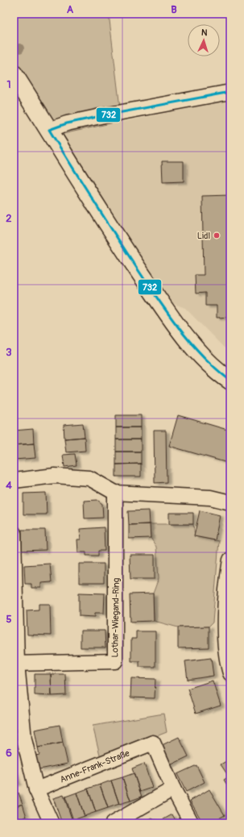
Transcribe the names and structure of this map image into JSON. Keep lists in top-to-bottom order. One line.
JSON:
{"streets":{"street":["Lothar-Wiegand-Ring","Anne-Frank-Straße"]},"places":["Lidl"],"lines":["transit line 732"],"north":"top","grid":{"columns":["A","B"],"rows":["1","2","3","4","5","6"]}}
